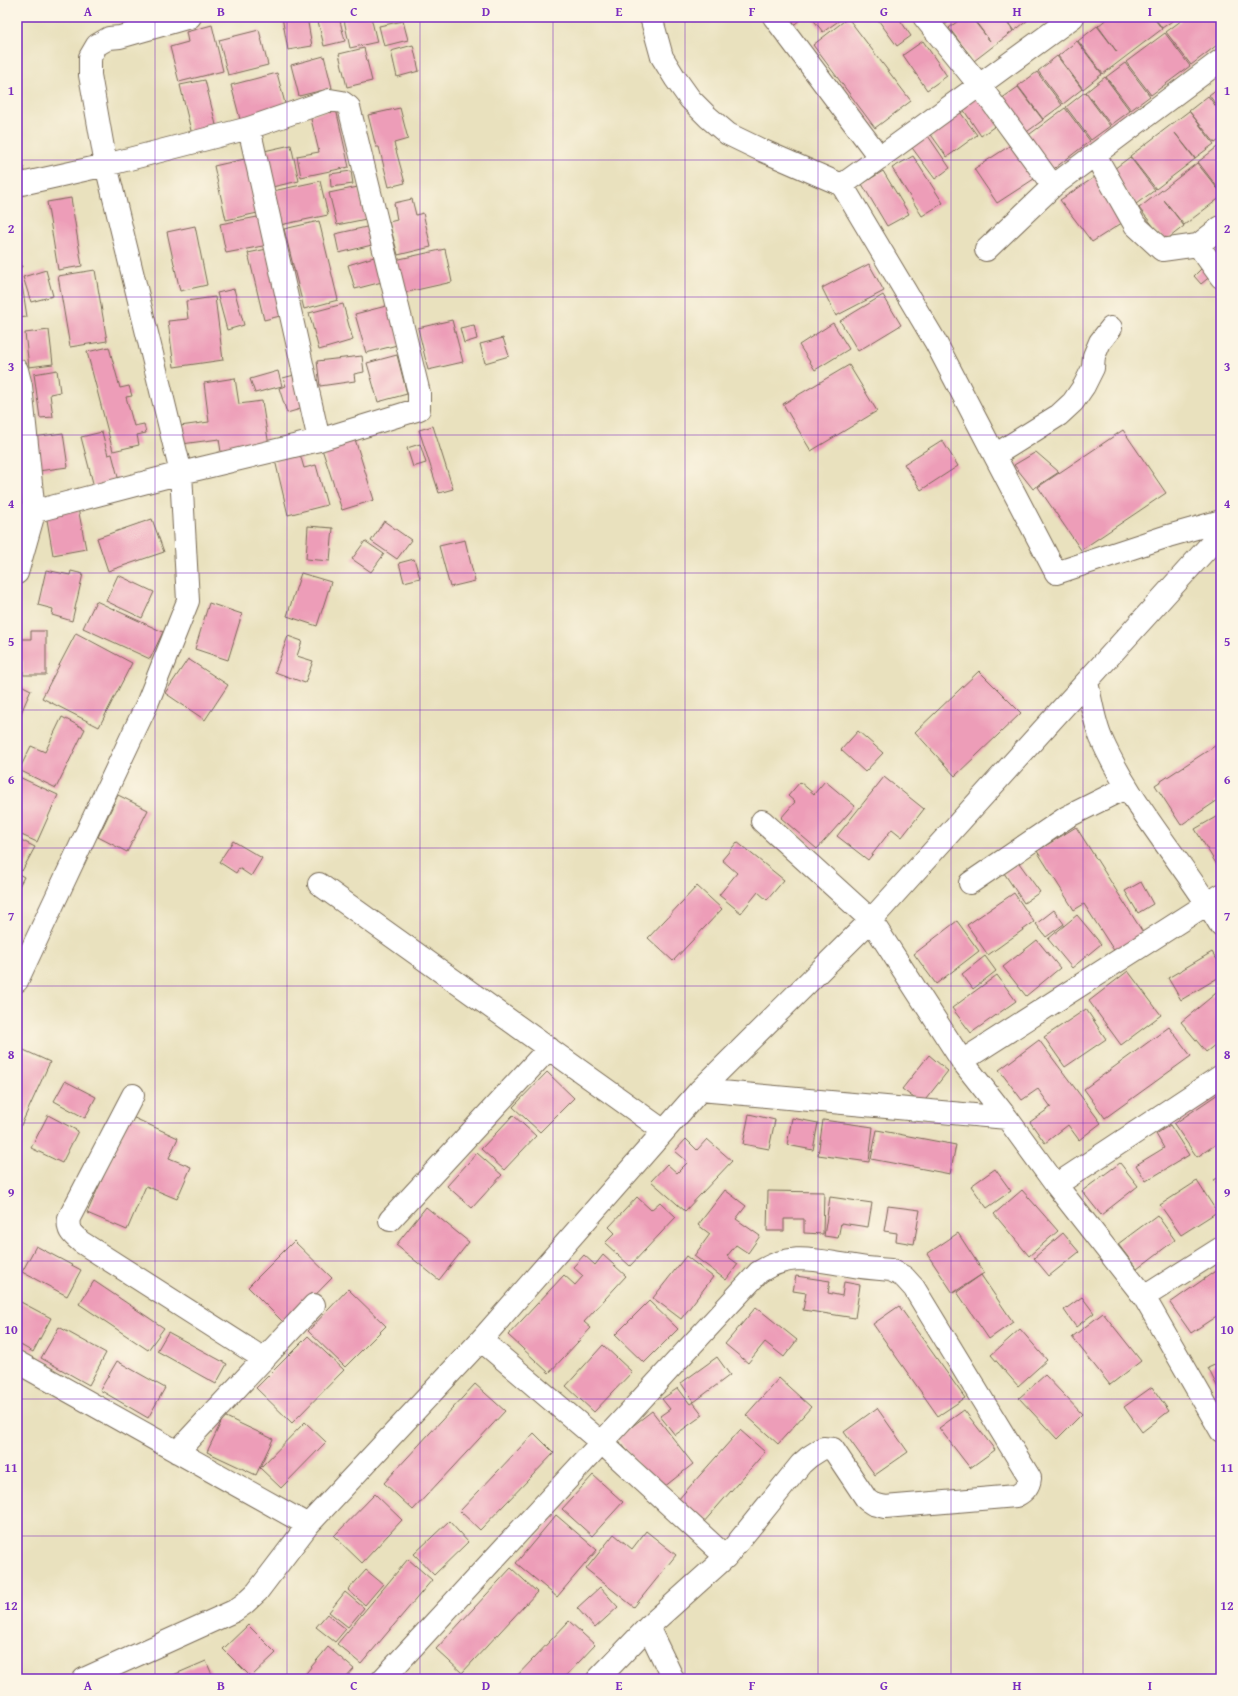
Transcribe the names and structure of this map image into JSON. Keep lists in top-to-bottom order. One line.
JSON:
{"grid":{"columns":["A","B","C","D","E","F","G","H","I"],"rows":["1","2","3","4","5","6","7","8","9","10","11","12"]}}
